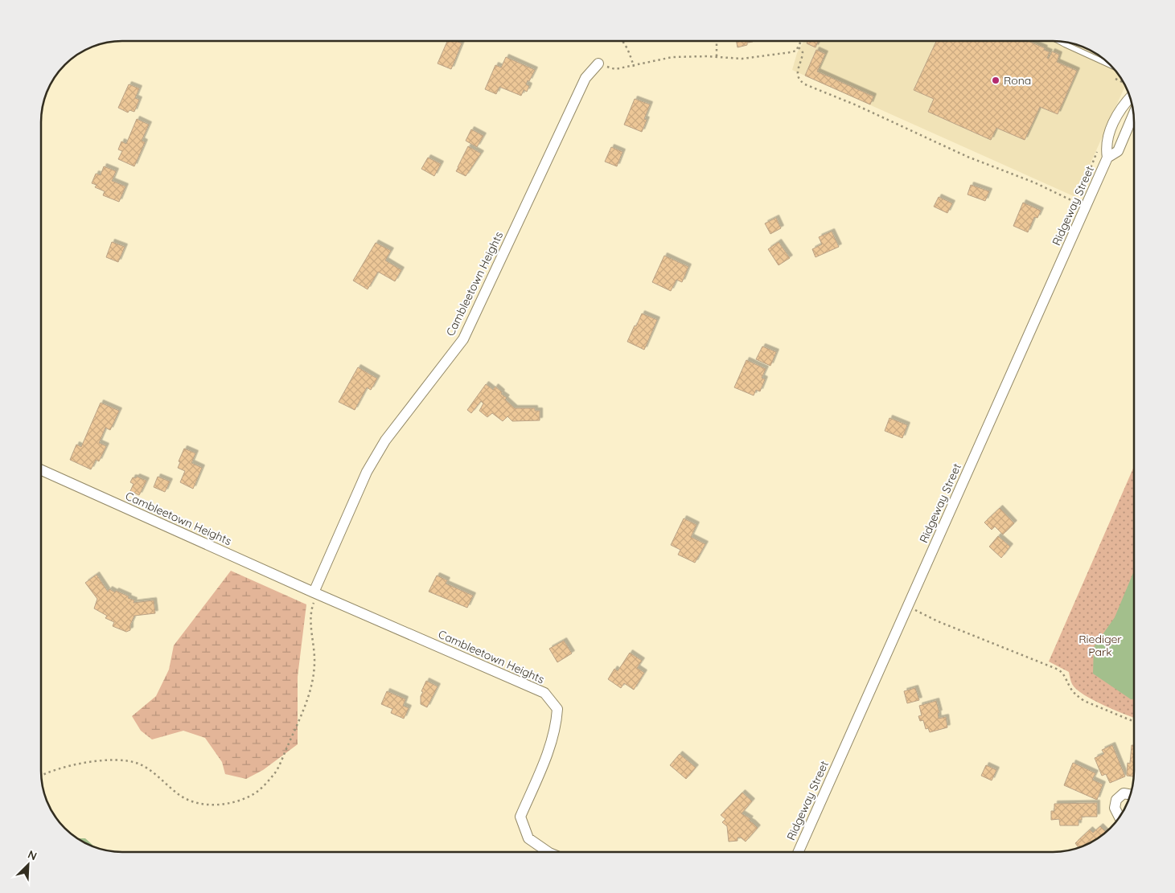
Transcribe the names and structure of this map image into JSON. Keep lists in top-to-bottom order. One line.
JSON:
{"streets":{"street":["Ridgeway Street","Cambleetown Heights"]},"parks":["Riediger Park"],"places":["Rona"],"north":"top right"}
